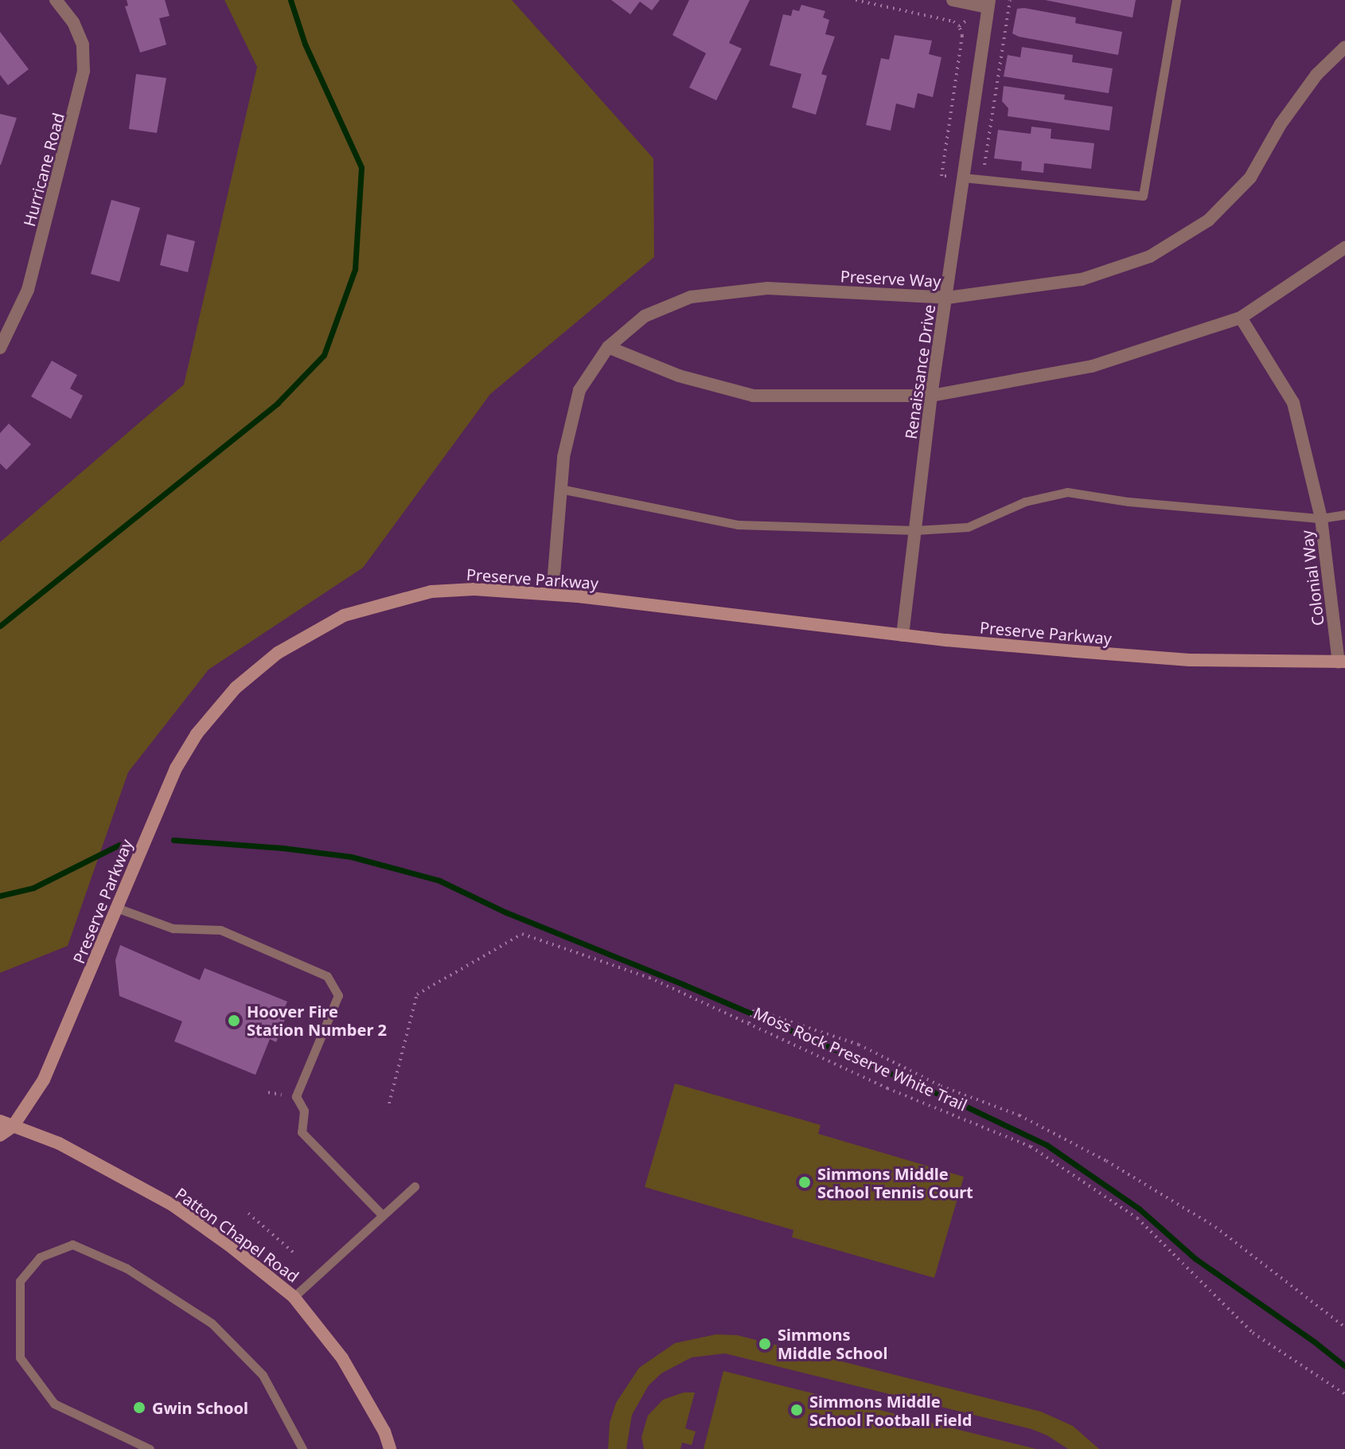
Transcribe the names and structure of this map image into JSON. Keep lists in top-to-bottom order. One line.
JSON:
{"streets":{"street":["Hurricane Road","Preserve Way","Renaissance Drive","Colonial Way","Preserve Parkway","Patton Chapel Road"],"path":["Moss Rock Preserve White Trail"]},"crossings":[["Preserve Way","Renaissance Drive"],["Preserve Way","Preserve Parkway"],["Renaissance Drive","Preserve Parkway"],["Colonial Way","Preserve Parkway"],["Preserve Parkway","Patton Chapel Road"]],"places":["Hoover Fire Station Number 2","Simmons Middle School Tennis Court","Simmons Middle School","Gwin School","Simmons Middle School Football Field"]}
